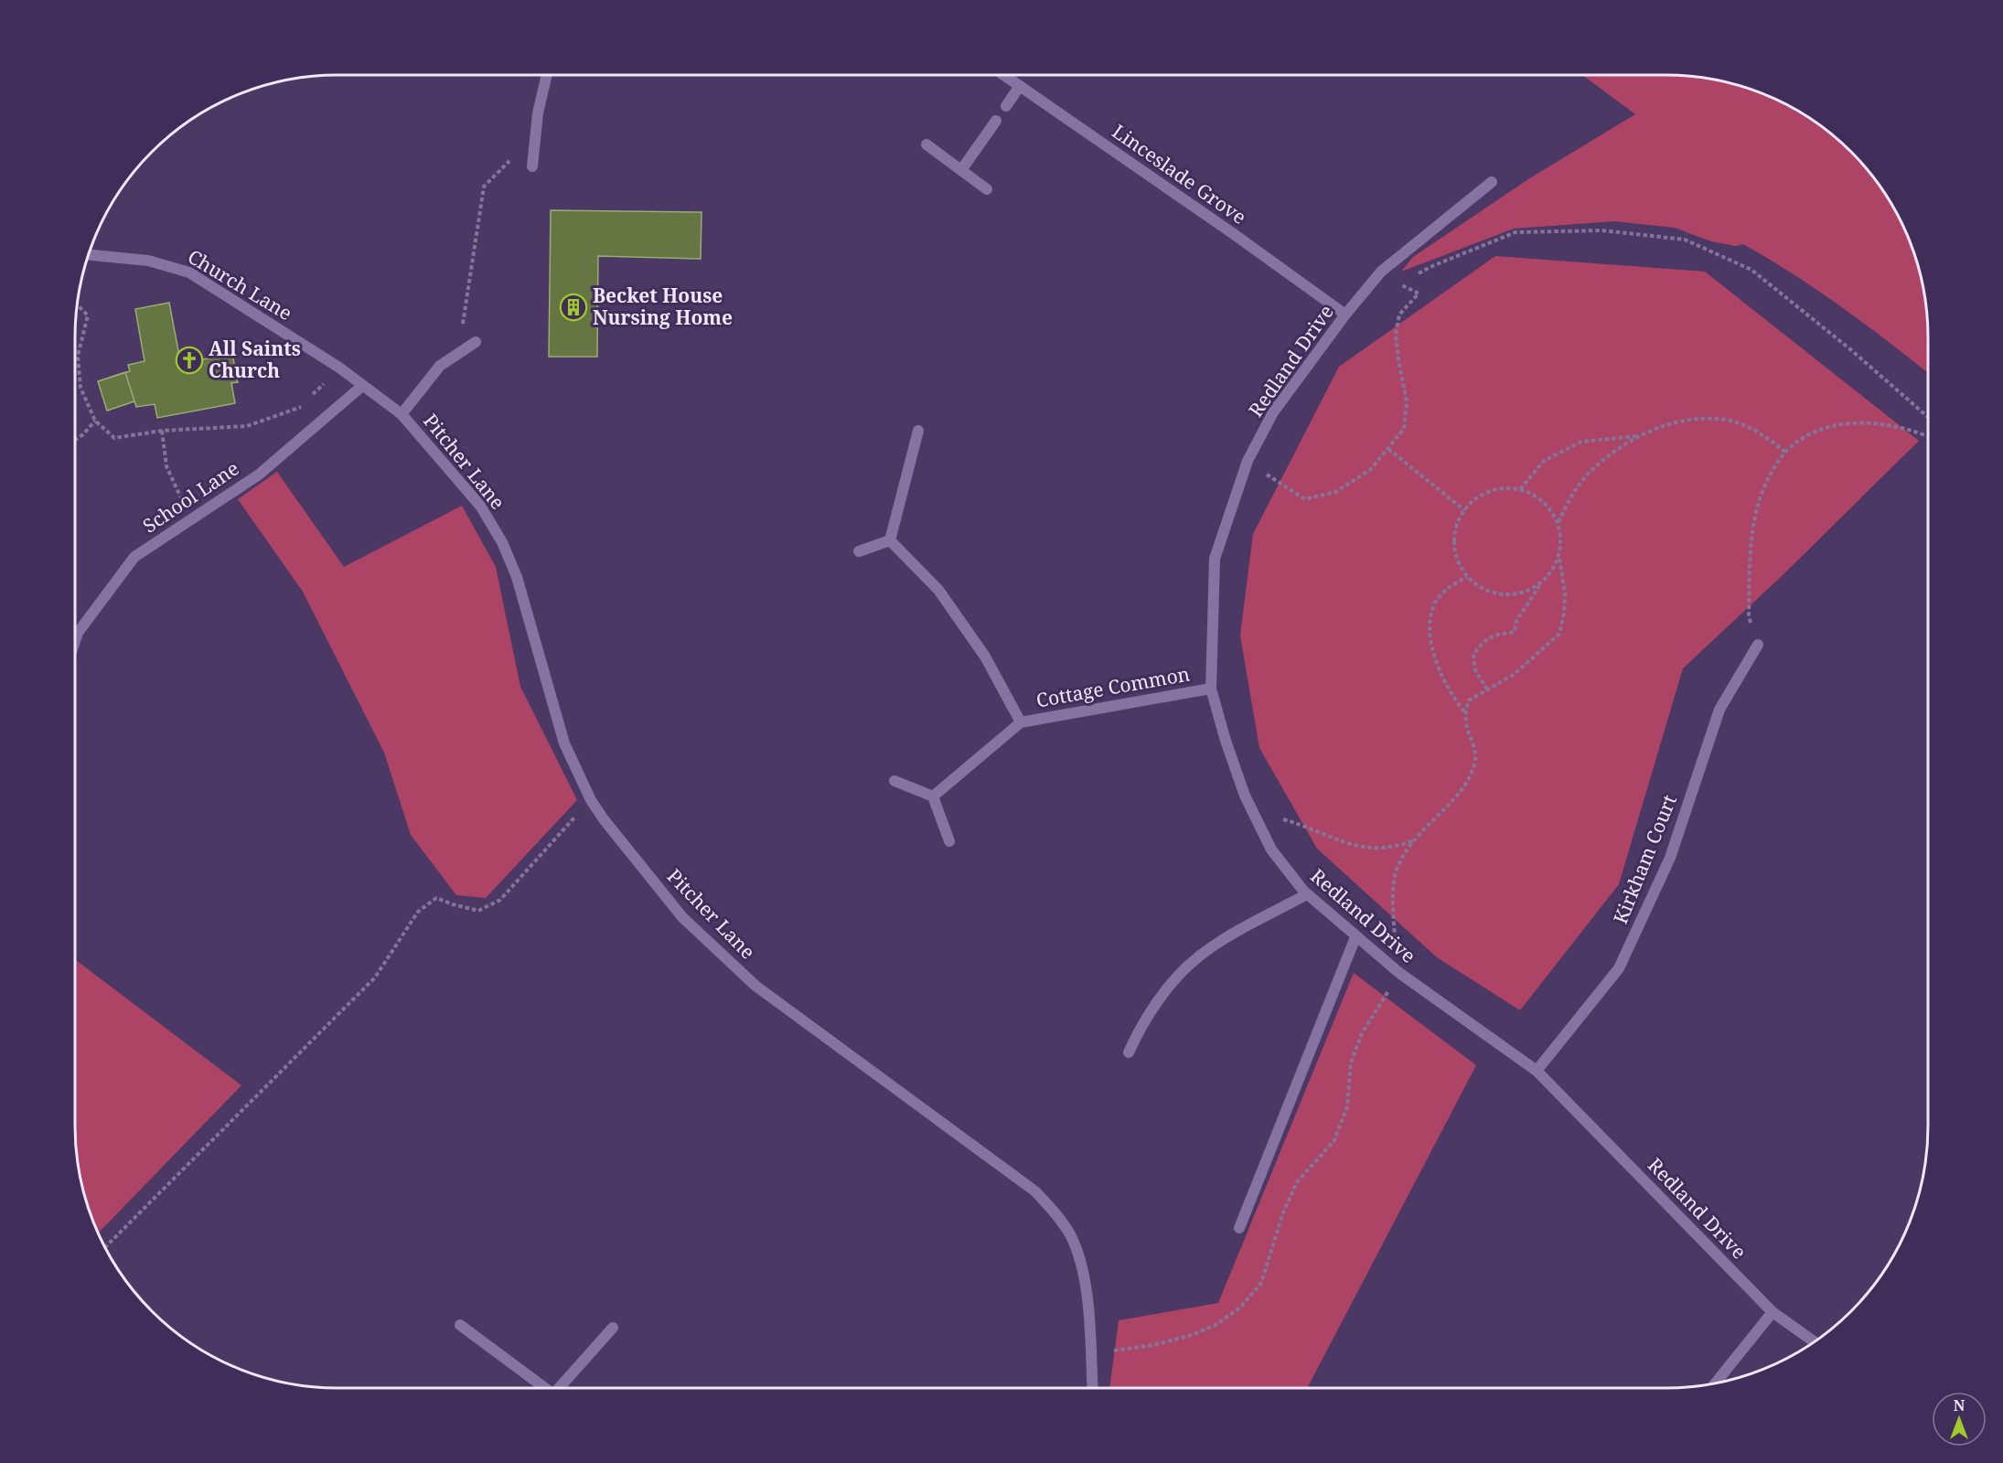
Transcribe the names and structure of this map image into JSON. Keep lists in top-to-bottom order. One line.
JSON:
{"streets":{"street":["Linceslade Grove","Church Lane","Redland Drive","Pitcher Lane","School Lane","Cottage Common","Kirkham Court"]},"crossings":[["Linceslade Grove","Redland Drive"],["Church Lane","Pitcher Lane"],["Church Lane","School Lane"],["Redland Drive","Cottage Common"],["Redland Drive","Kirkham Court"],["Pitcher Lane","School Lane"]],"places":{"building":["Becket House Nursing Home"],"church":["All Saints Church"]},"north":"top"}
